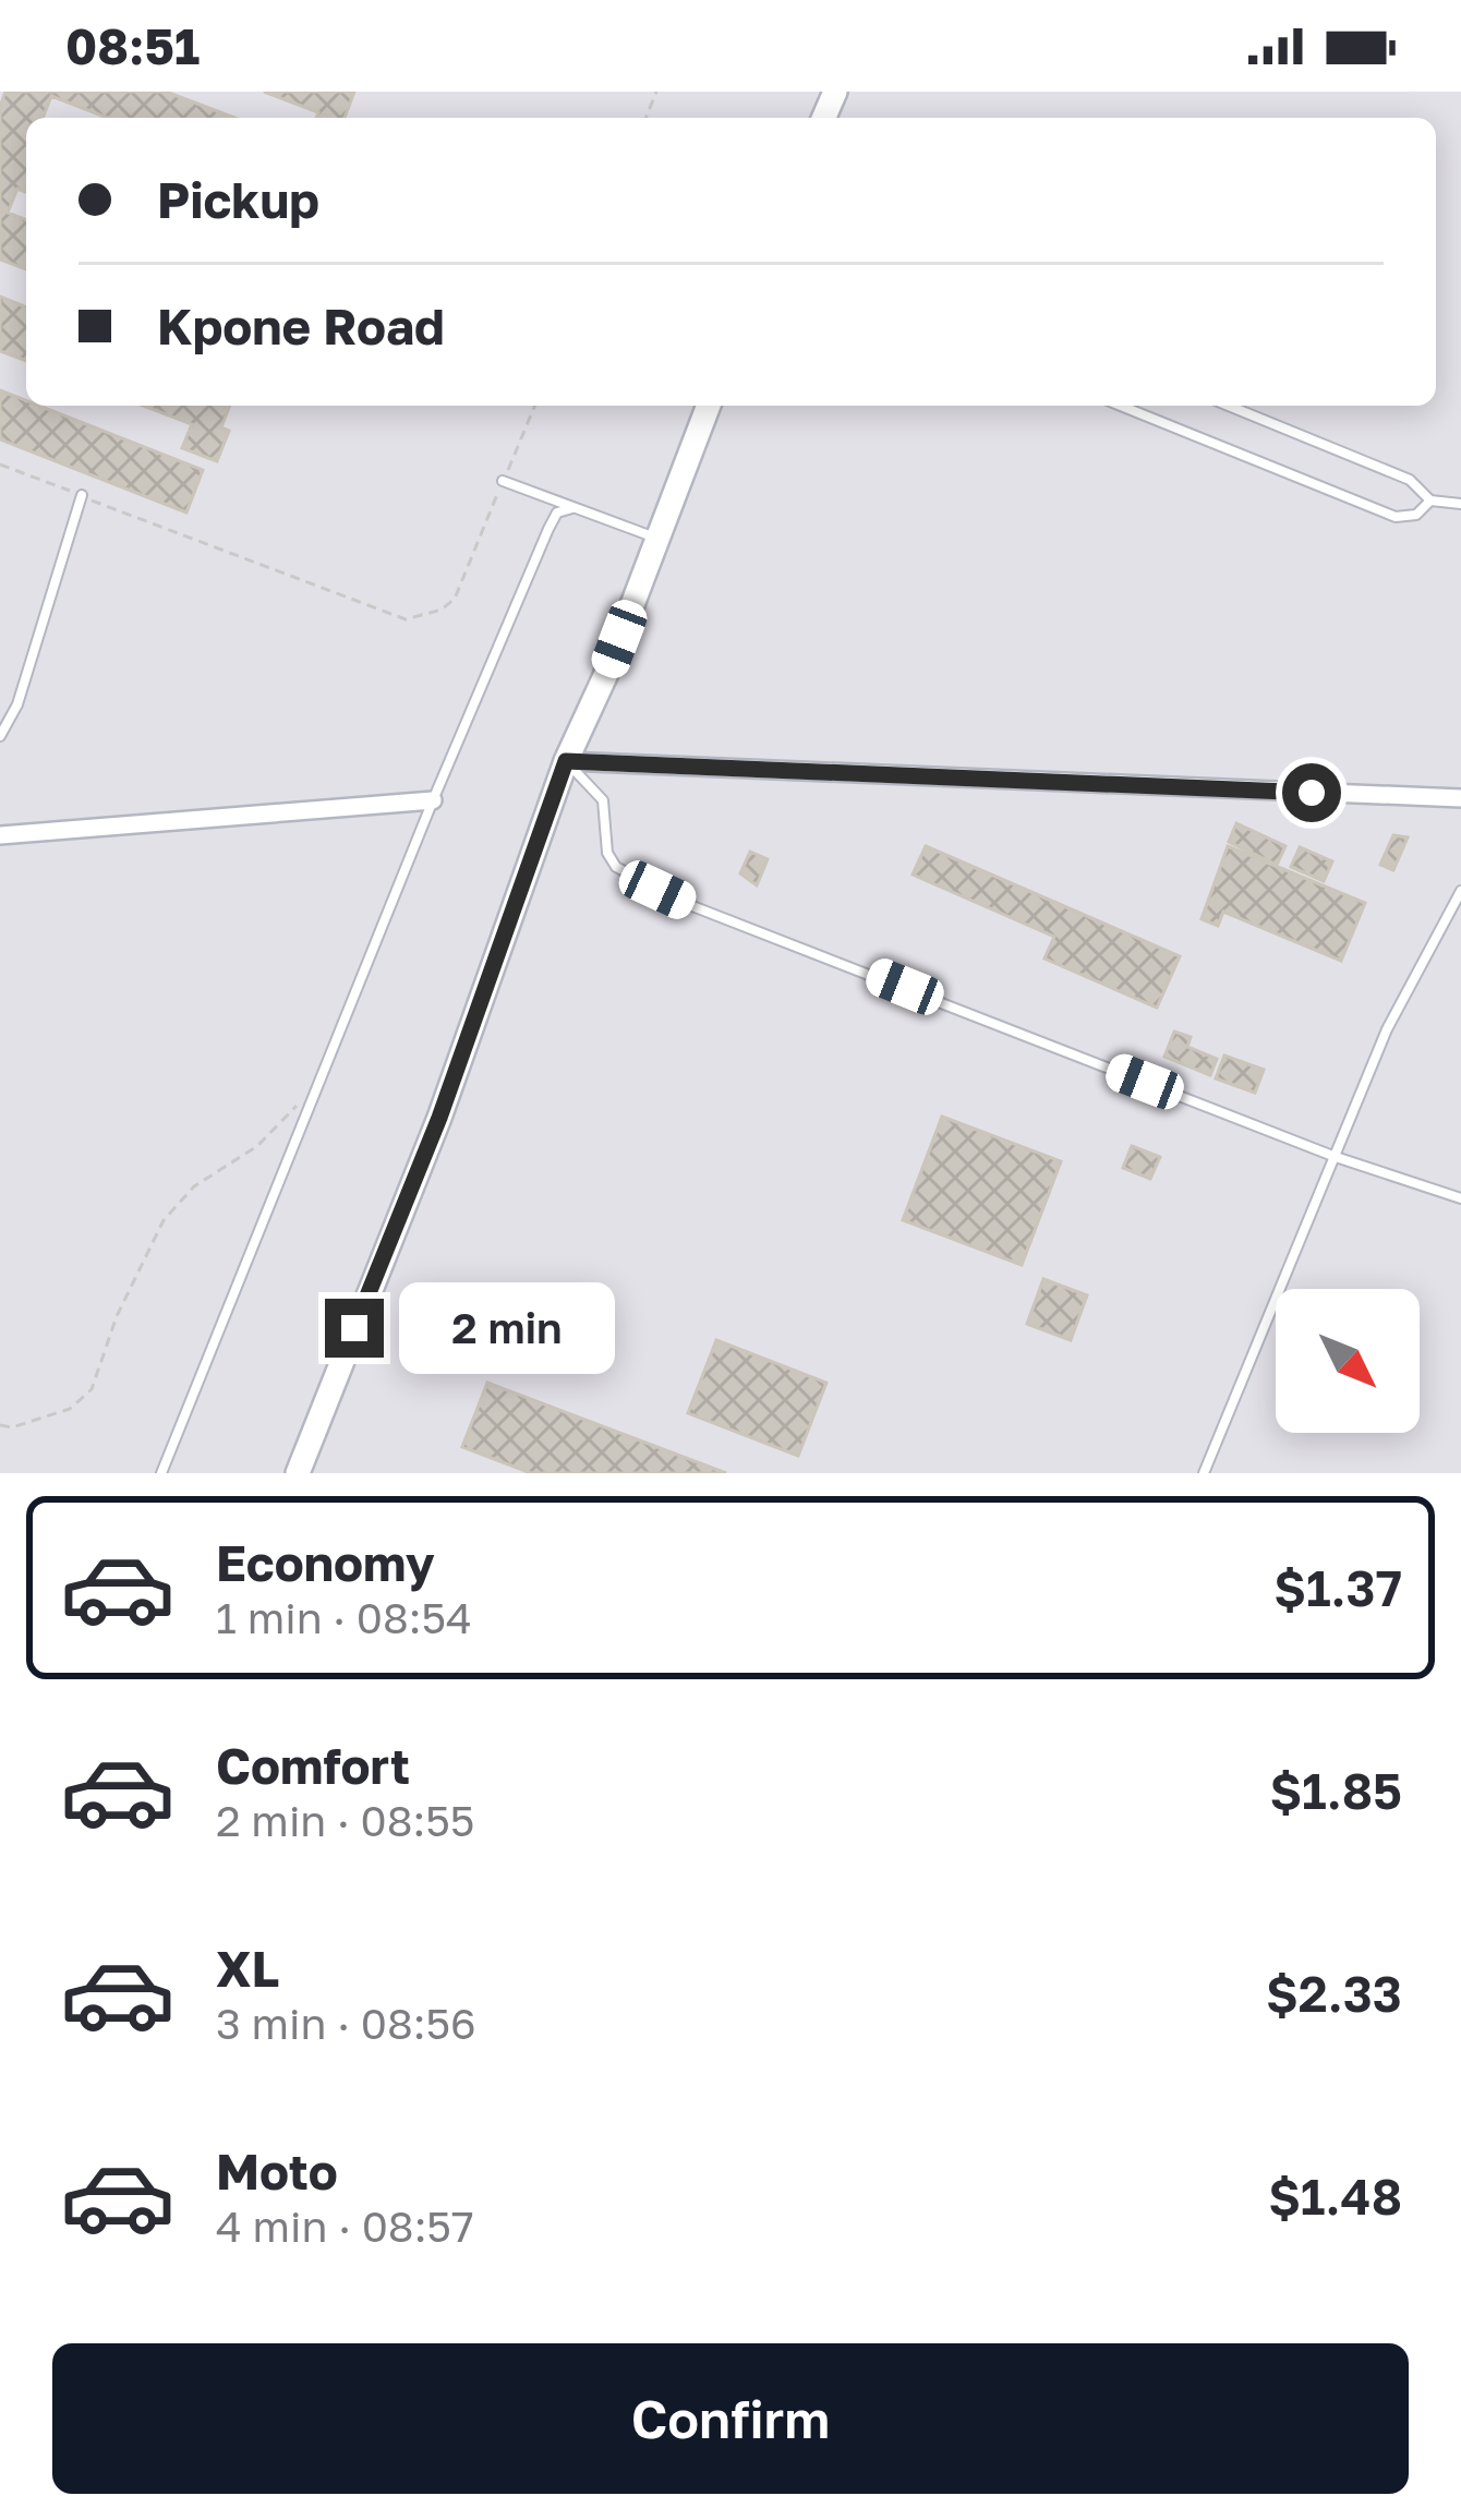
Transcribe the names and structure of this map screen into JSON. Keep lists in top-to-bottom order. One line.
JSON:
{"north":"bottom right","page":{"status":"08:51","banner":["Pickup","Kpone Road"],"bubble":"2 min","list":[{"name":"Economy","note":"1 min · 08:54","value":"$1.37"},{"name":"Comfort","note":"2 min · 08:55","value":"$1.85"},{"name":"XL","note":"3 min · 08:56","value":"$2.33"},{"name":"Moto","note":"4 min · 08:57","value":"$1.48"}],"buttons":"Confirm"}}
